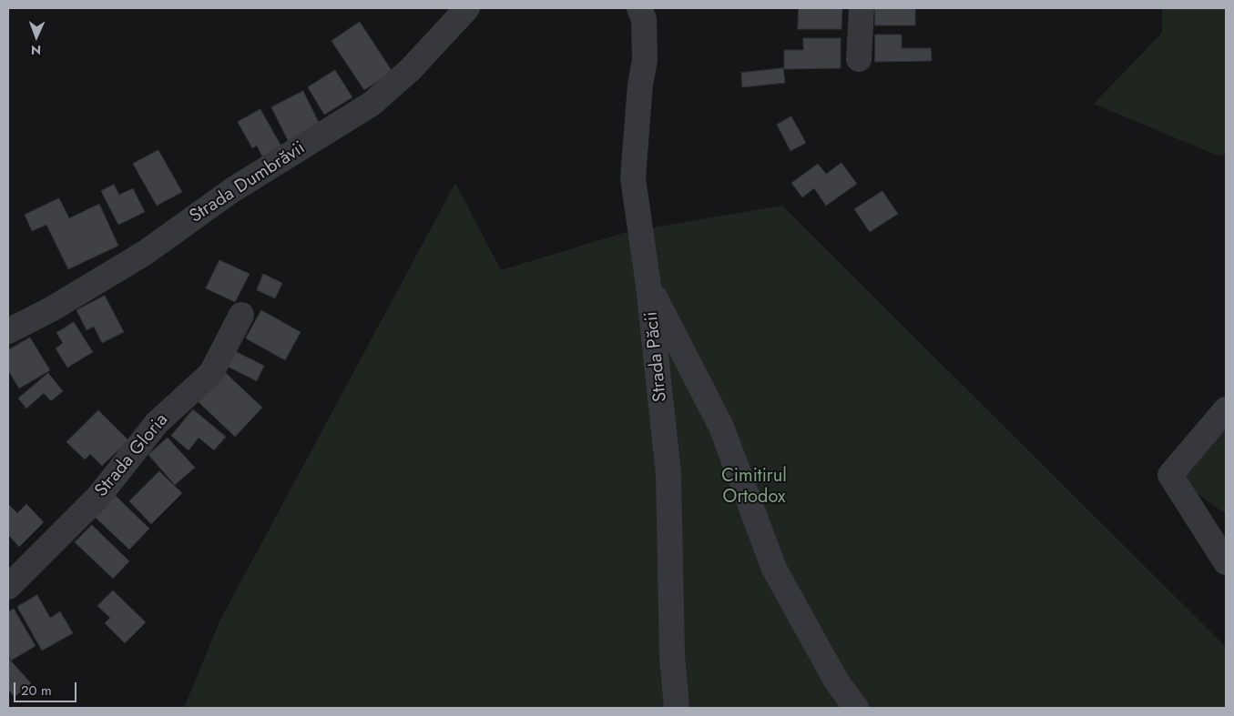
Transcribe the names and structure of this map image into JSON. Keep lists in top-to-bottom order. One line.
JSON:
{"streets":{"street":["Strada Dumbrăvii","Strada Păcii","Strada Gloria"]},"parks":["Cimitirul Ortodox"],"scale_bar":"20 m","north":"bottom"}
